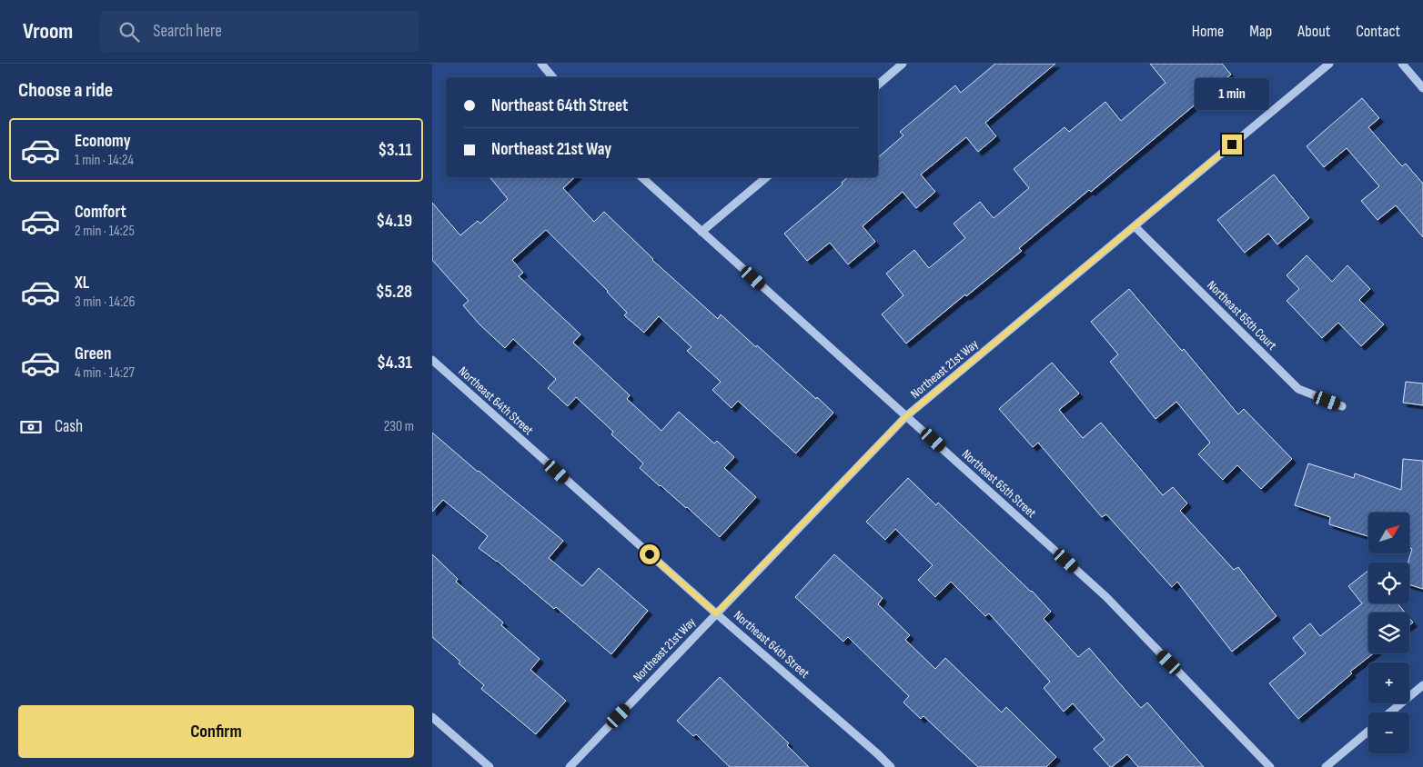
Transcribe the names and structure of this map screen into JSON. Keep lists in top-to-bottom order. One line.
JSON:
{"streets":{"street":["Northeast 65th Court","Northeast 21st Way","Northeast 64th Street","Northeast 65th Street"]},"crossings":[["Northeast 65th Court","Northeast 21st Way"],["Northeast 21st Way","Northeast 64th Street"],["Northeast 21st Way","Northeast 65th Street"]],"north":"top right","page":{"header":"Vroom","search":"Search here","nav":["Home","Map","About","Contact"],"heading":"Choose a ride","banner":["Northeast 64th Street","Northeast 21st Way"],"bubble":"1 min","list":[{"name":"Economy","note":"1 min · 14:24","value":"$3.11"},{"name":"Comfort","note":"2 min · 14:25","value":"$4.19"},{"name":"XL","note":"3 min · 14:26","value":"$5.28"},{"name":"Green","note":"4 min · 14:27","value":"$4.31"}],"pay":["Cash","230 m"],"map_buttons":["+","−"],"buttons":"Confirm"}}
